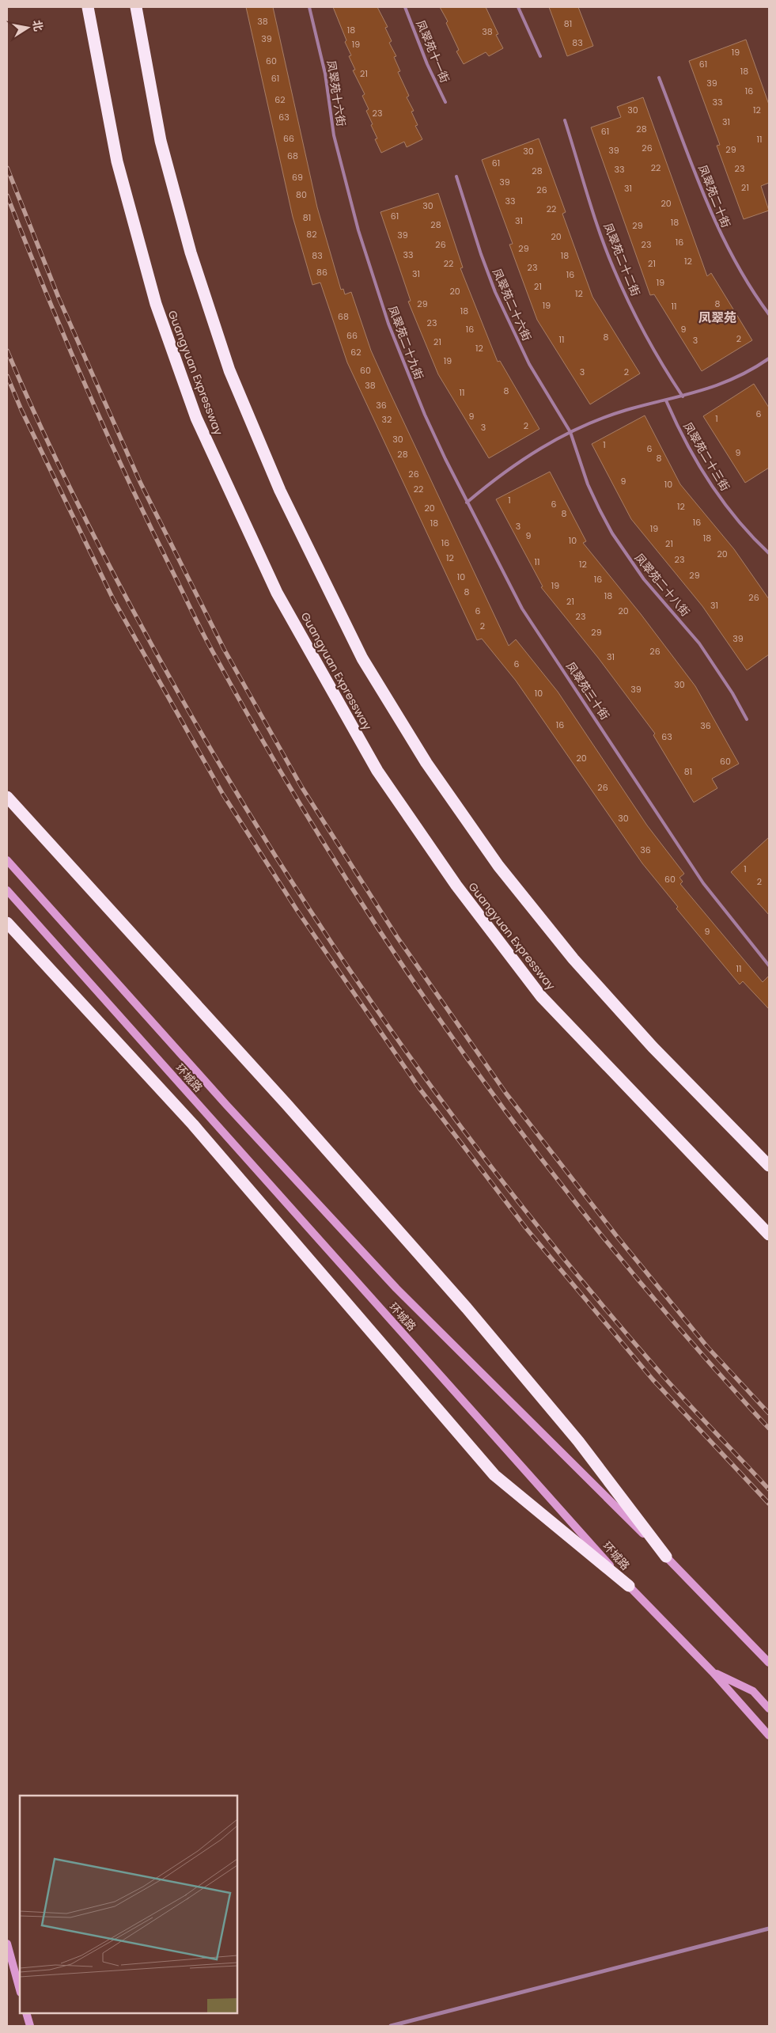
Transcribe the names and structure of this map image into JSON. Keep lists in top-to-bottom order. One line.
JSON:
{"streets":{"highway":["Guangyuan Expressway"],"main road":["环城路"],"lane":["凤翠苑十一街","凤翠苑十六街","凤翠苑二十街","凤翠苑二十二街","凤翠苑二十六街","凤翠苑二十九街","凤翠苑二十三街","凤翠苑二十八街","凤翠苑三十街"]},"crossings":[["凤翠苑十六街","凤翠苑二十九街"],["凤翠苑二十六街","凤翠苑二十八街"],["凤翠苑二十九街","凤翠苑三十街"]],"districts":["凤翠苑"],"house_numbers":["38","81","18","38","39","83","19","19","60","61","18","21","61","39","16","62","33","30","12","23","63","31","28","61","66","11","26","29","39","30","68","61","22","23","33","28","69","39","21","31","26","80","33","20","30","22","61","81","31","18","28","29","82","39","20","16","26","23","29","33","83","18","12","22","21","23","86","31","16","19","21","20","12","29","8","19","11","18","68","23","16","9","66","8","2","11","3","21","12","62","19","60","3","2","38","8","11","36","6","9","1","32","2","3","30","1","6","9","28","8","26","9","10","22","1","6","12","20","8","16","18","3","19","9","18","10","16","21","20","12","23","11","12","29","10","16","19","8","18","26","21","31","6","20","23","2","29","39","26","31","6","30","39","10","16","36","63","20","60","81","26","30","36","1","60","2","9","11"],"north":"right"}
